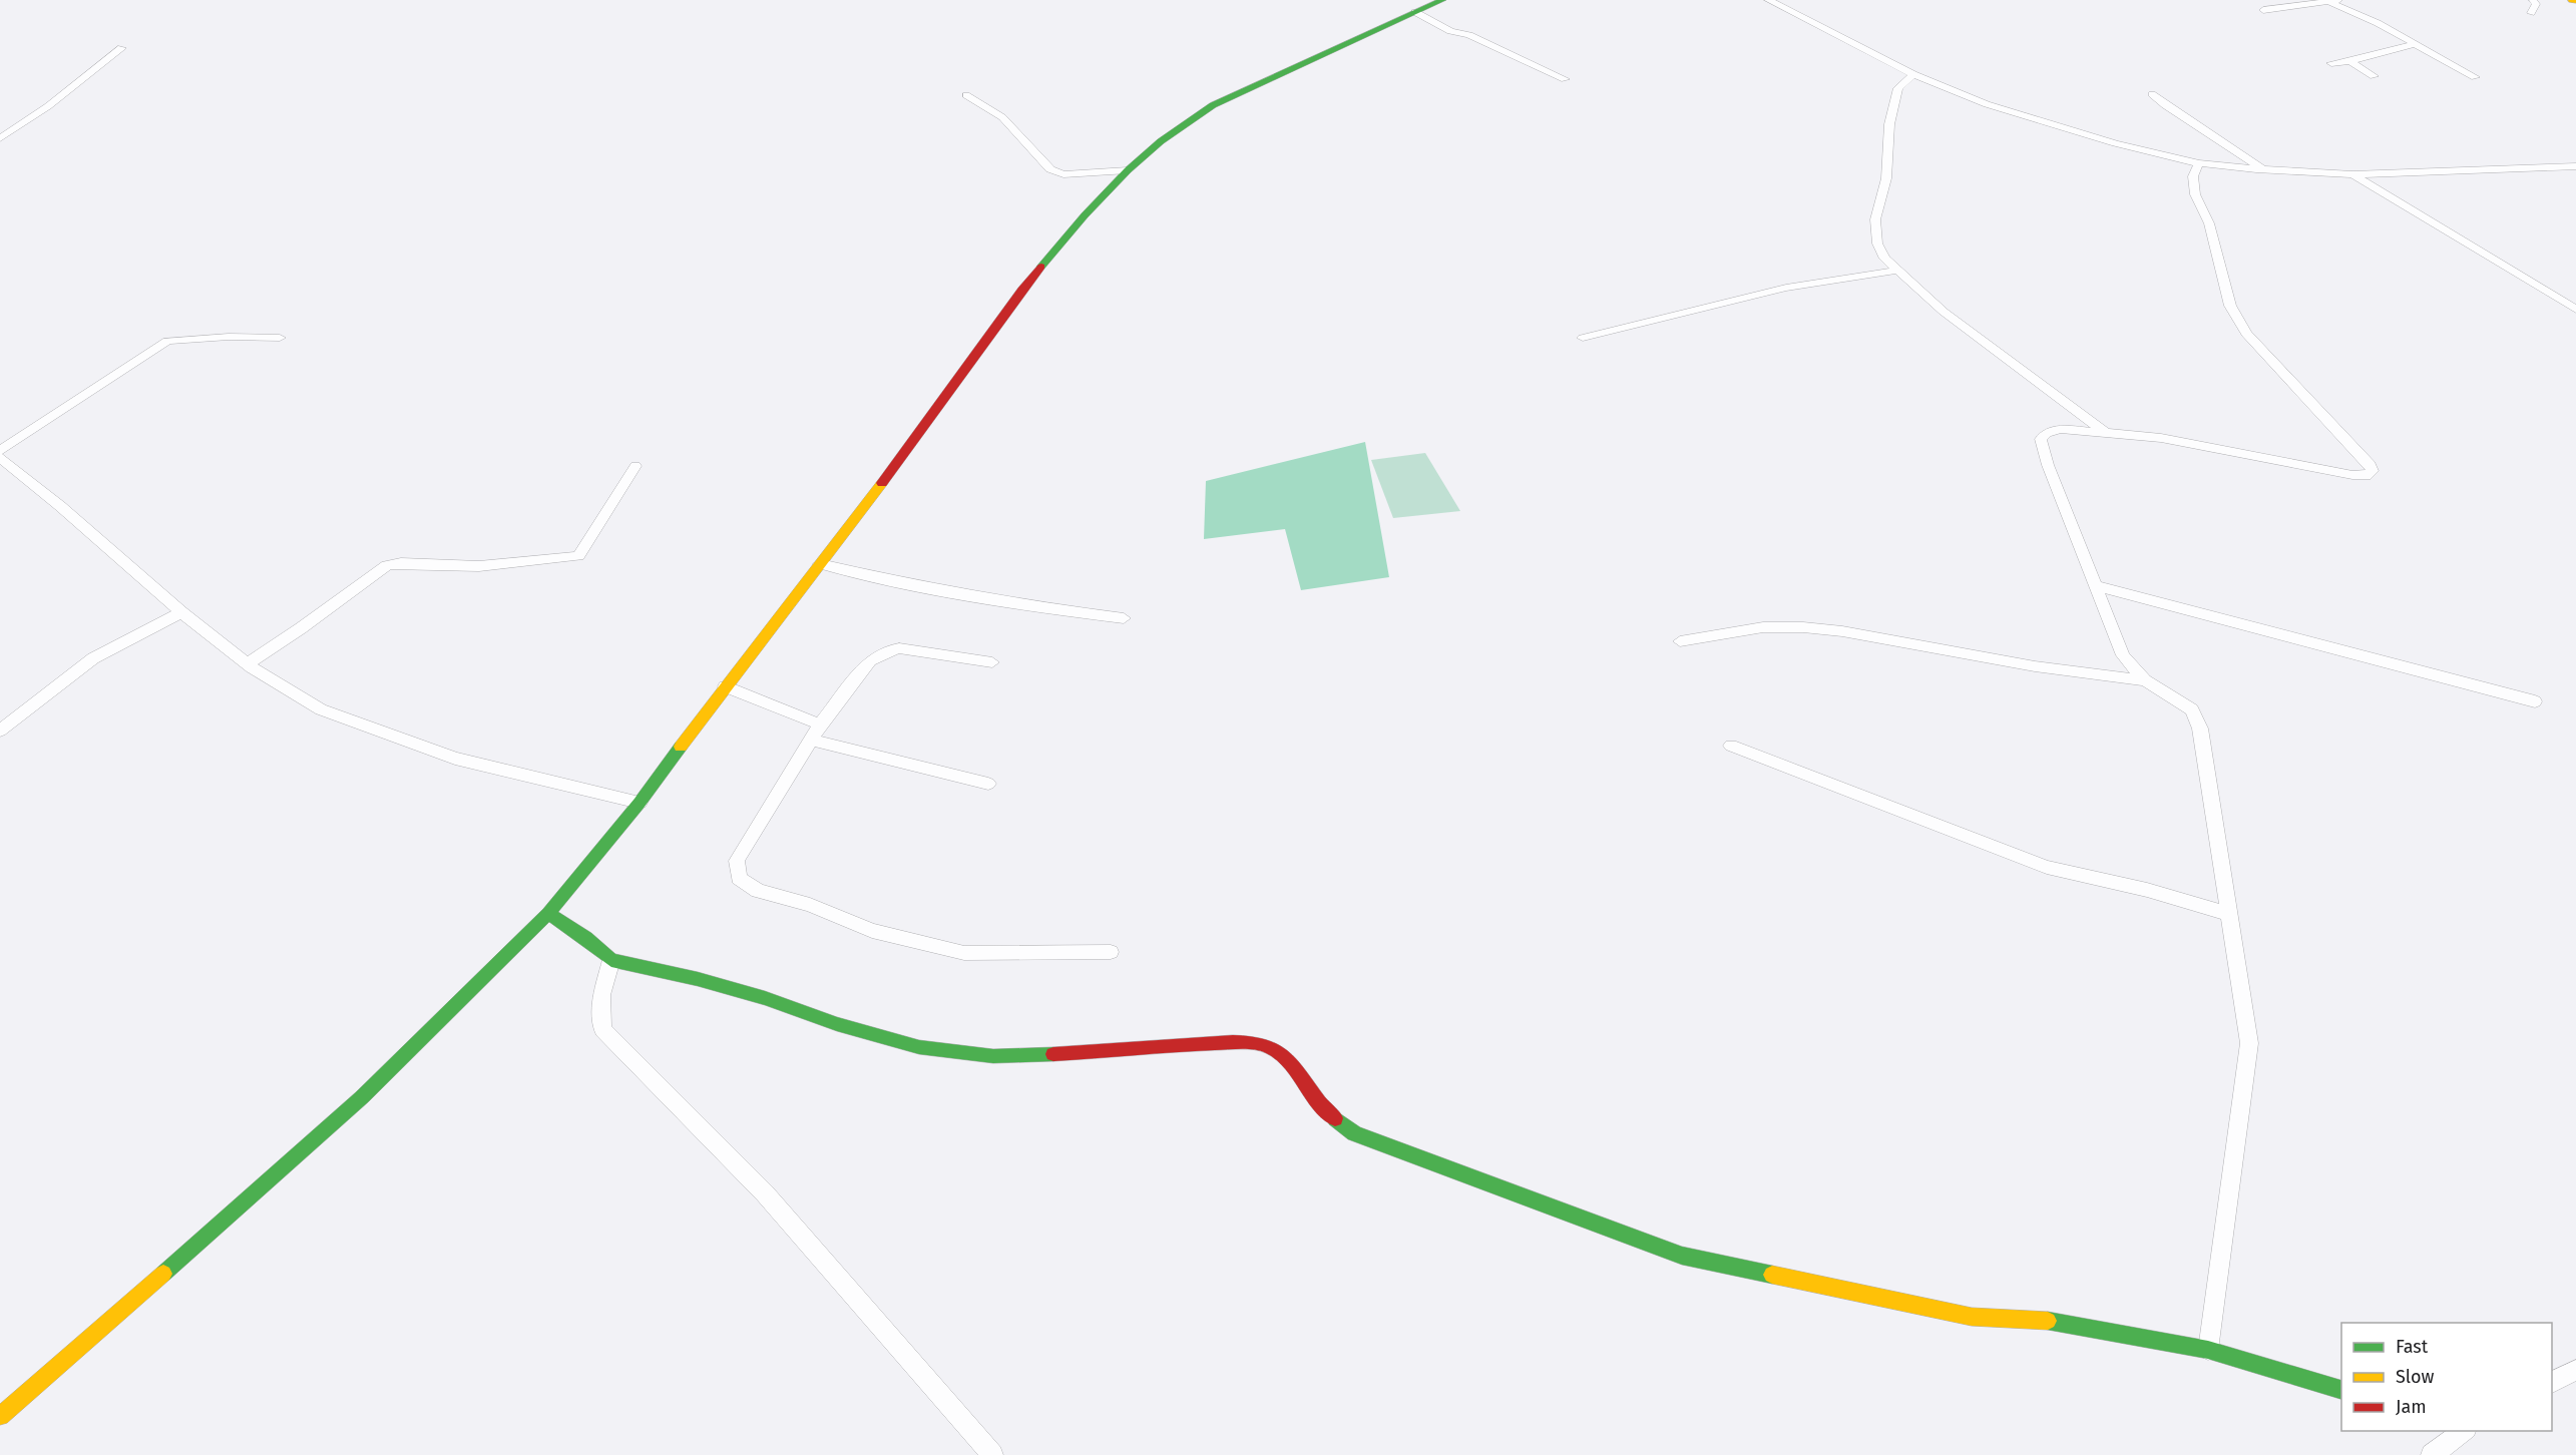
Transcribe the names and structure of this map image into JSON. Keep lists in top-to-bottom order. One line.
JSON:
{"legend":["Fast","Slow","Jam"]}
